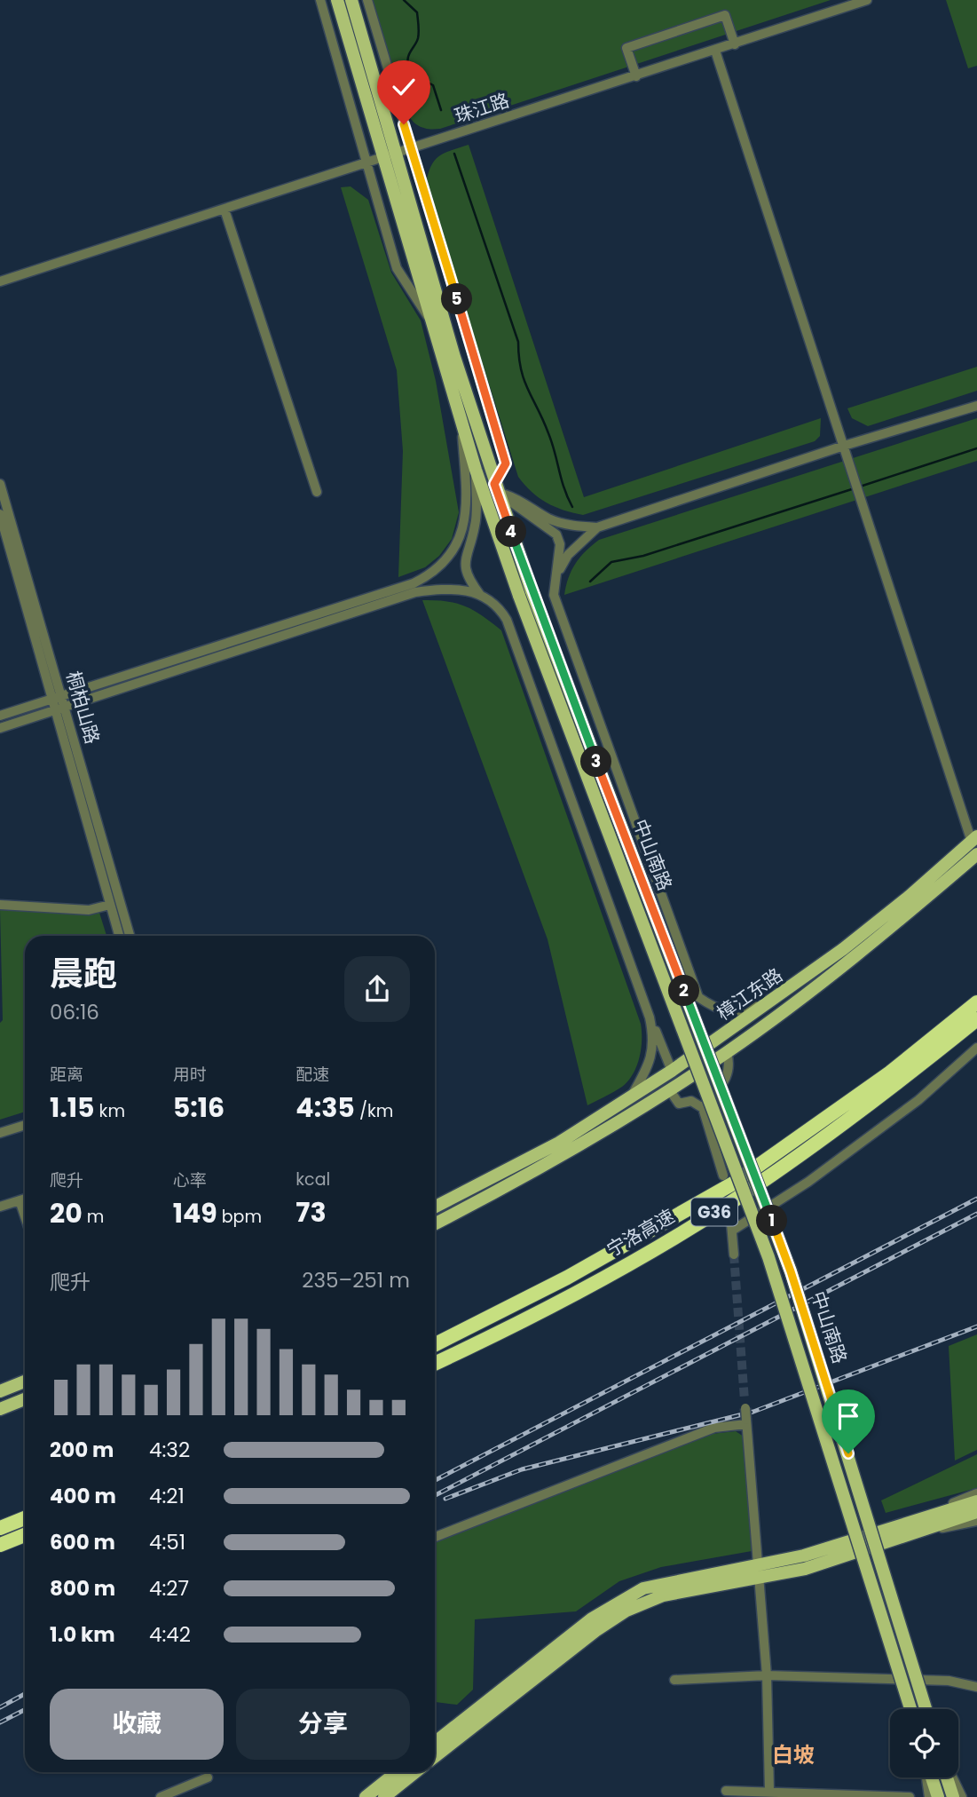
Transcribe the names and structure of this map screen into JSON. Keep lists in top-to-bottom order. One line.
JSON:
{"streets":{"highway":["G36","宁洛高速"],"main road":["中山南路","樟江东路"],"street":["珠江路","桐柏山路"]},"crossings":[["珠江路","中山南路"]],"districts":["白坡"],"page":{"pins":["5","4","3","2","1"],"heading":["晨跑","06:16"],"stats":[["距离","1.15 km"],["用时","5:16"],["配速","4:35 /km"],["爬升","20 m"],["心率","149 bpm"],["kcal","73"]],"chart":["爬升","235–251 m"],"list":[{"name":"200 m","note":"4:32"},{"name":"400 m","note":"4:21"},{"name":"600 m","note":"4:51"},{"name":"800 m","note":"4:27"},{"name":"1.0 km","note":"4:42"}],"buttons":["收藏","分享"]}}
